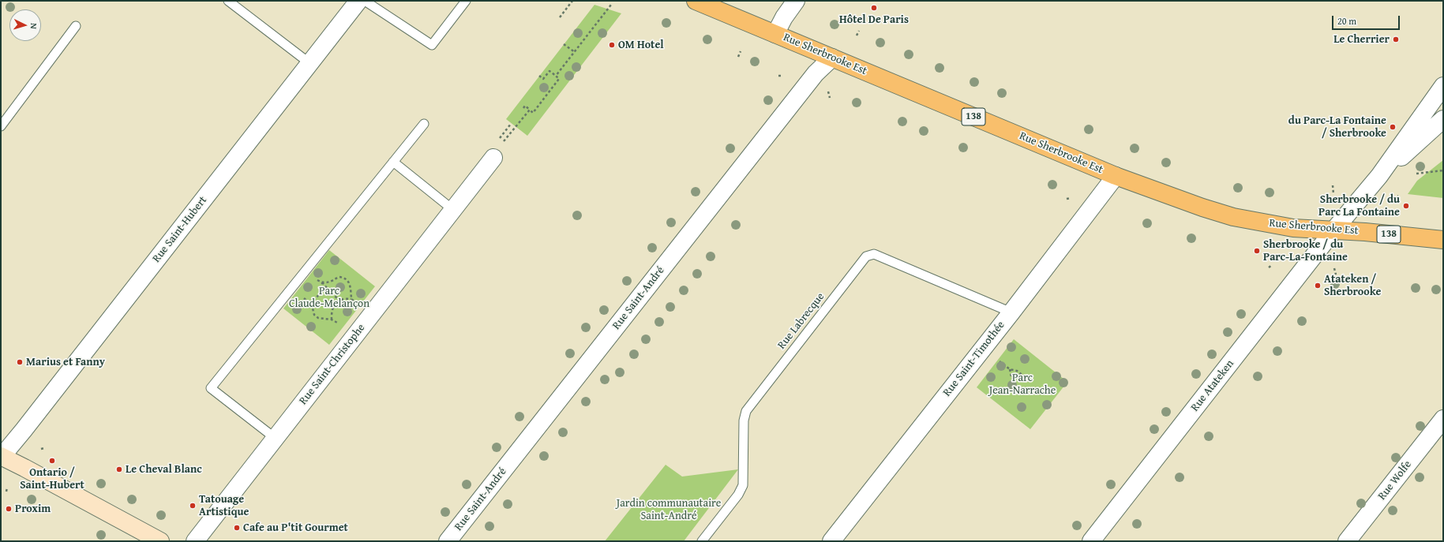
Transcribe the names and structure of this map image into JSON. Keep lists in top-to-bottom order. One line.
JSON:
{"streets":{"main road":["Rue Sherbrooke Est","138"],"street":["Rue Saint-Hubert","Rue Saint-André","Rue Saint-Timothée","Rue Saint-Christophe","Rue Atateken","Rue Wolfe"],"lane":["Rue Labrecque"]},"crossings":[["Rue Sherbrooke Est","Rue Saint-André"],["Rue Sherbrooke Est","Rue Saint-Timothée"],["Rue Sherbrooke Est","Rue Atateken"],["Rue Labrecque","Rue Saint-Timothée"]],"parks":["Parc Claude-Melançon","Parc Jean-Narrache","Jardin communautaire Saint-André"],"places":["Hôtel De Paris","Le Cherrier","OM Hotel","du Parc-La Fontaine / Sherbrooke","Sherbrooke / du Parc La Fontaine","Sherbrooke / du Parc-La-Fontaine","Atateken / Sherbrooke","Marius et Fanny","Ontario / Saint-Hubert","Le Cheval Blanc","Tatouage Artistique","Proxim","Cafe au P'tit Gourmet"],"scale_bar":"20 m","north":"right"}
